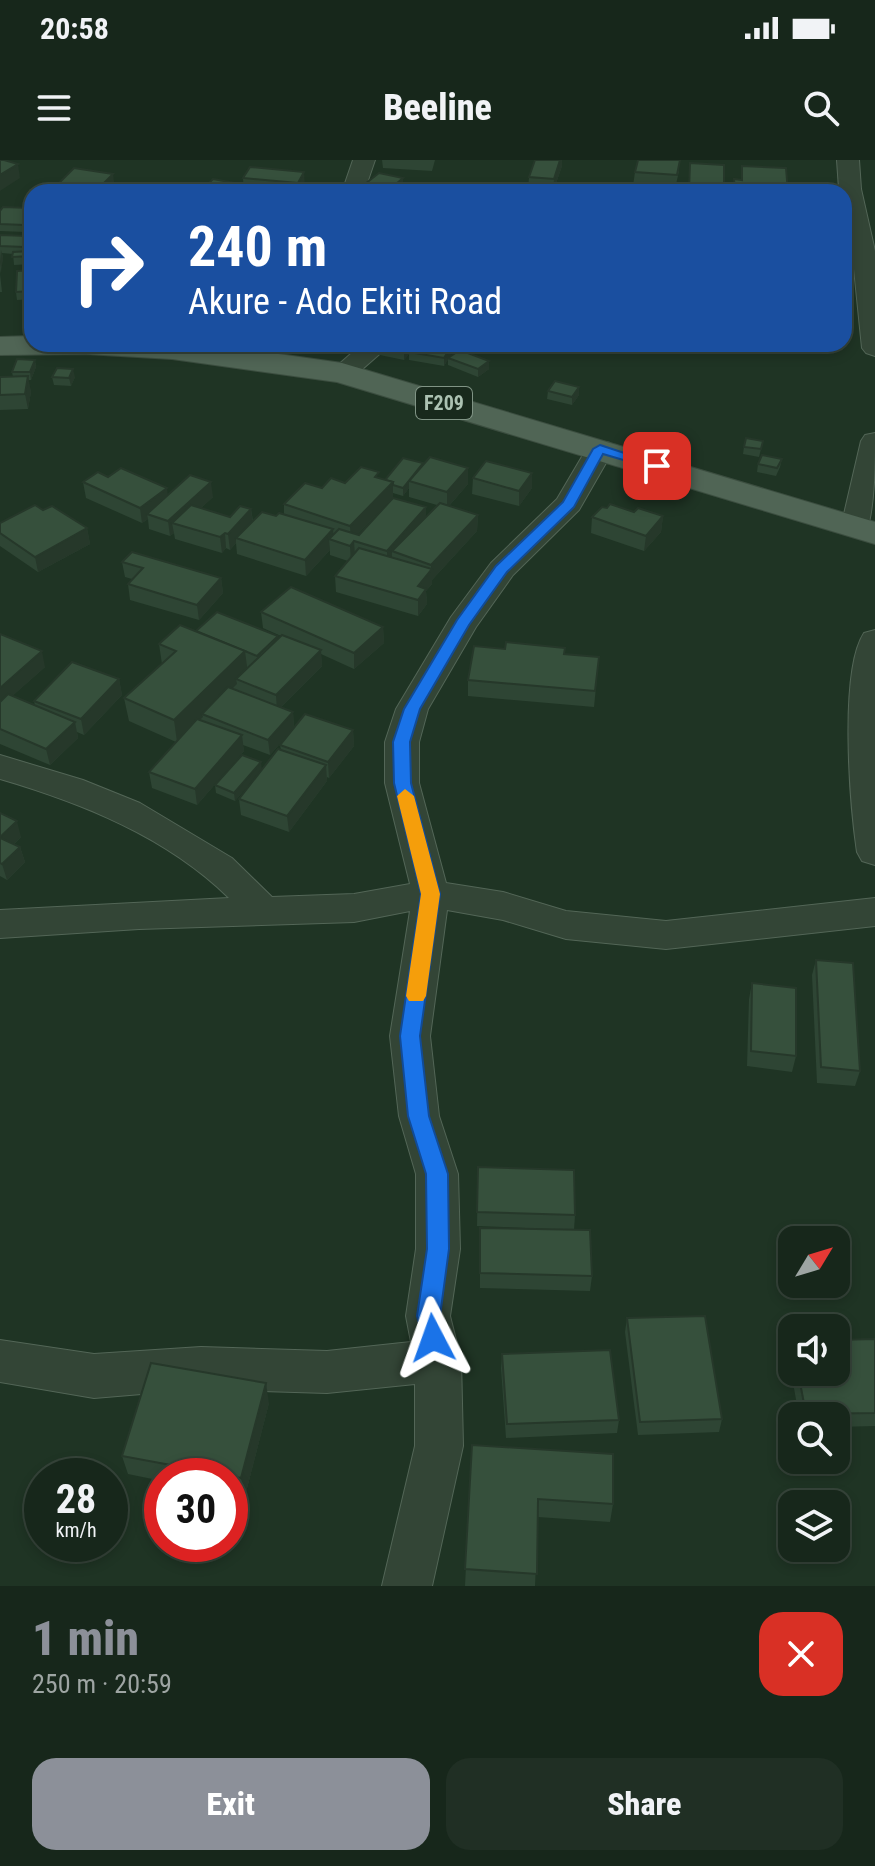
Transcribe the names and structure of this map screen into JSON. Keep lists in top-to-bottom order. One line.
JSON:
{"streets":{"main road":["F209"]},"north":"top right","page":{"status":"20:58","header":"Beeline","turn":["240 m","Akure - Ado Ekiti Road"],"speed":"28 km/h","limit":"30","heading":["1 min","250 m · 20:59"],"buttons":["Exit","Share"]}}
